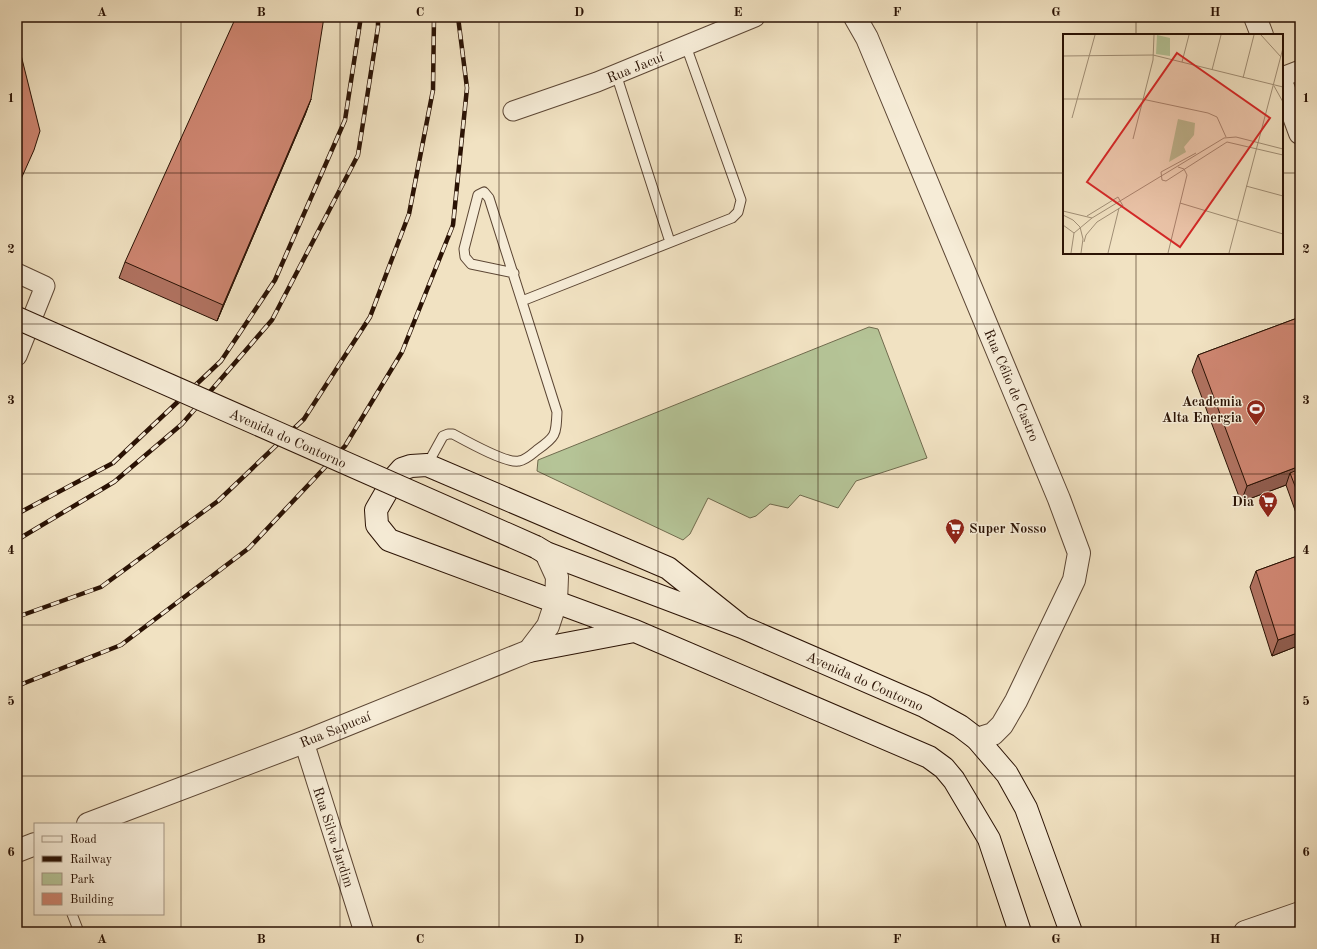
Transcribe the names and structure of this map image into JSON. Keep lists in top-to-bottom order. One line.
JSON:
{"streets":{"main road":["Rua Célio de Castro","Avenida do Contorno","Rua Sapucaí"],"street":["Rua Jacuí","Rua Silva Jardim"]},"crossings":[["Rua Célio de Castro","Avenida do Contorno"],["Rua Sapucaí","Rua Silva Jardim"]],"places":{"sports":["Academia Alta Energia"],"supermarket":["Dia","Super Nosso"]},"legend":["Road","Railway","Park","Building"],"grid":{"columns":["A","B","C","D","E","F","G","H"],"rows":["1","2","3","4","5","6"]}}
